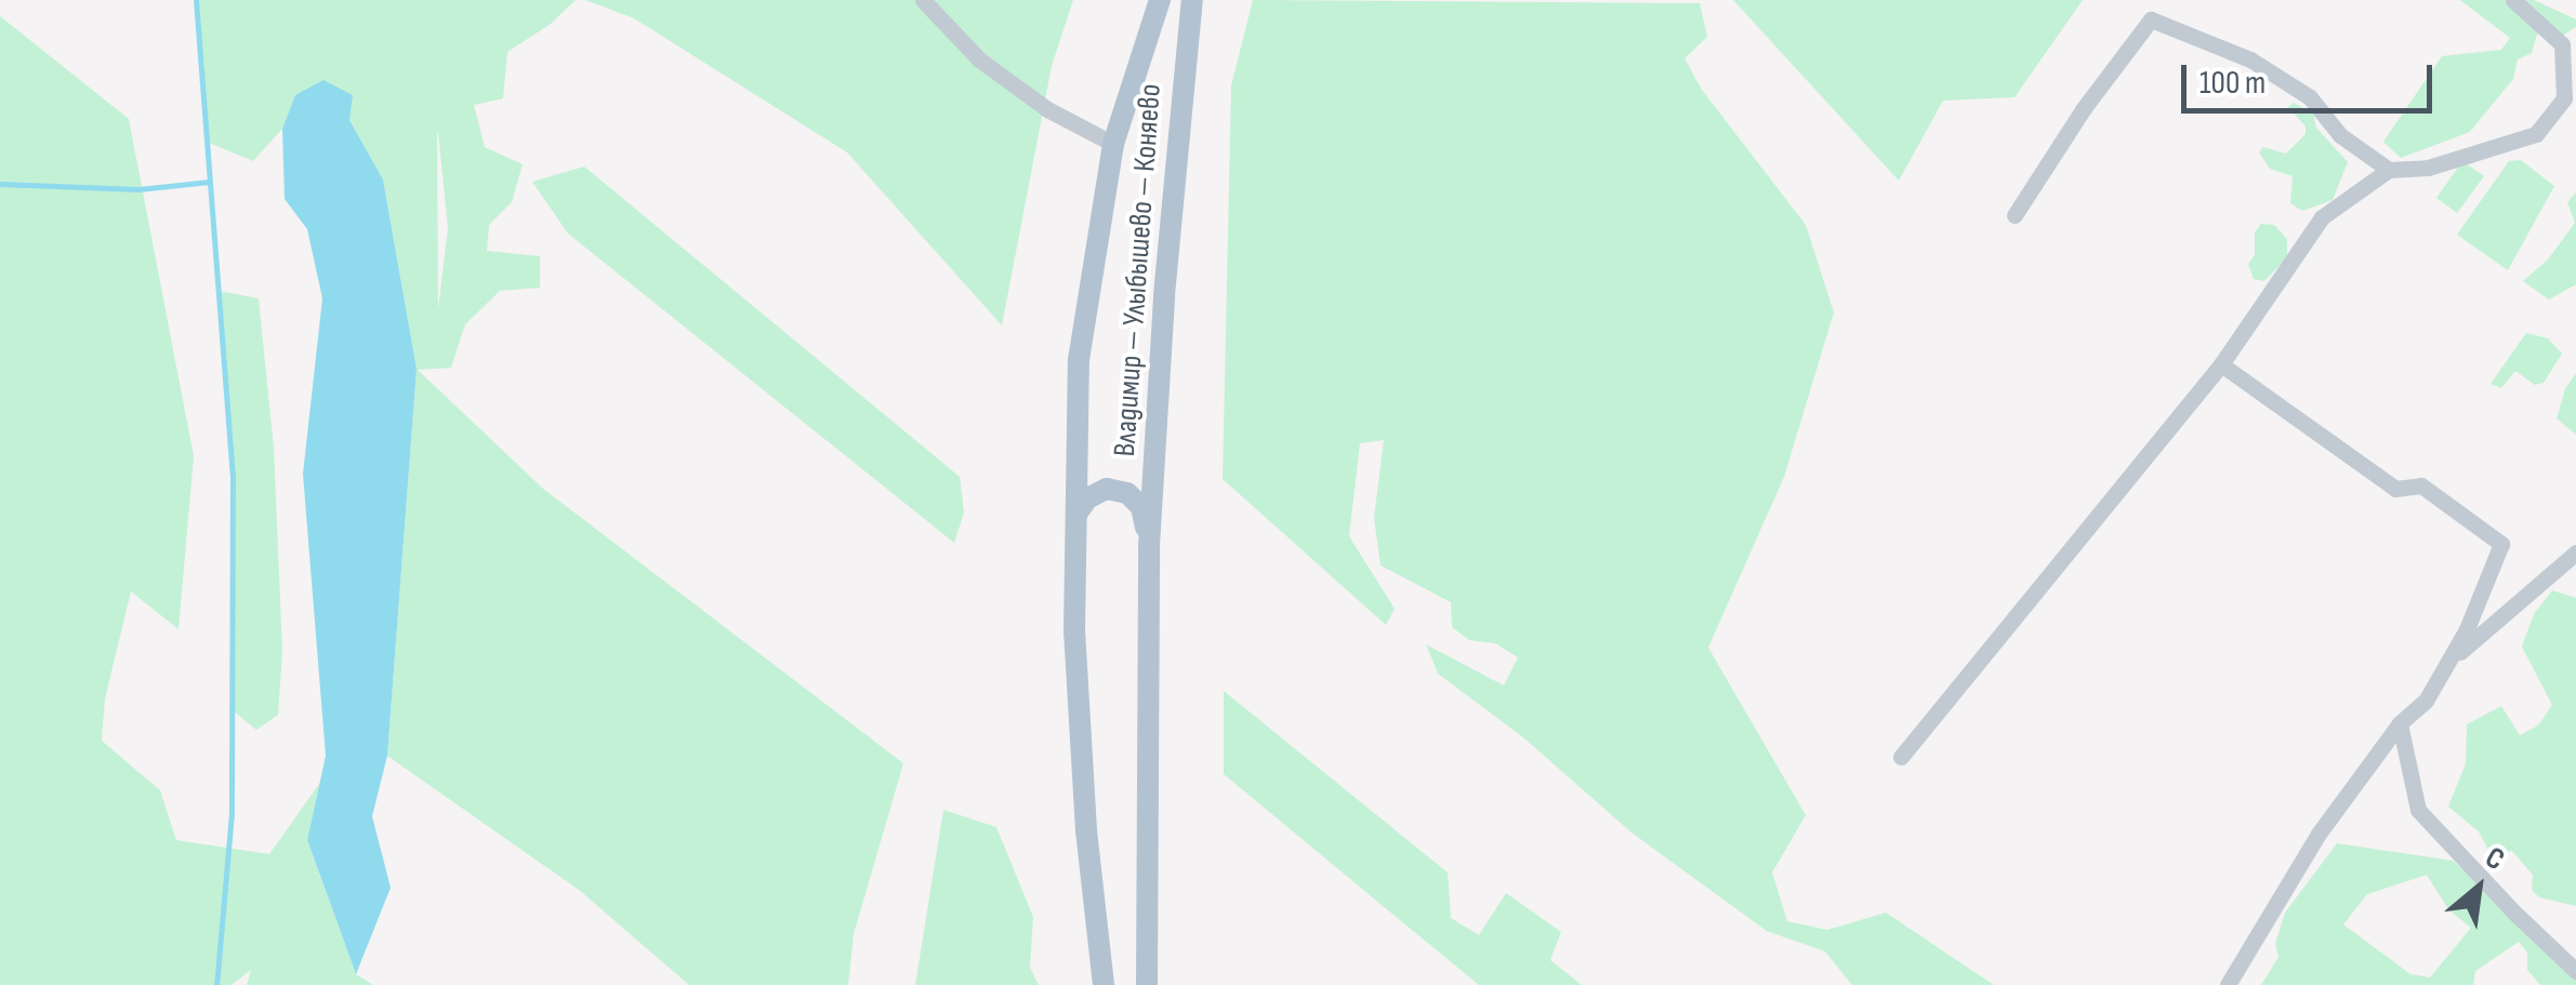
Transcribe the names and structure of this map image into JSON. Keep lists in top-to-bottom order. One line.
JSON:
{"streets":{"main road":["Владимир — Улыбышево — Коняево"]},"scale_bar":"100 m","north":"top right"}
